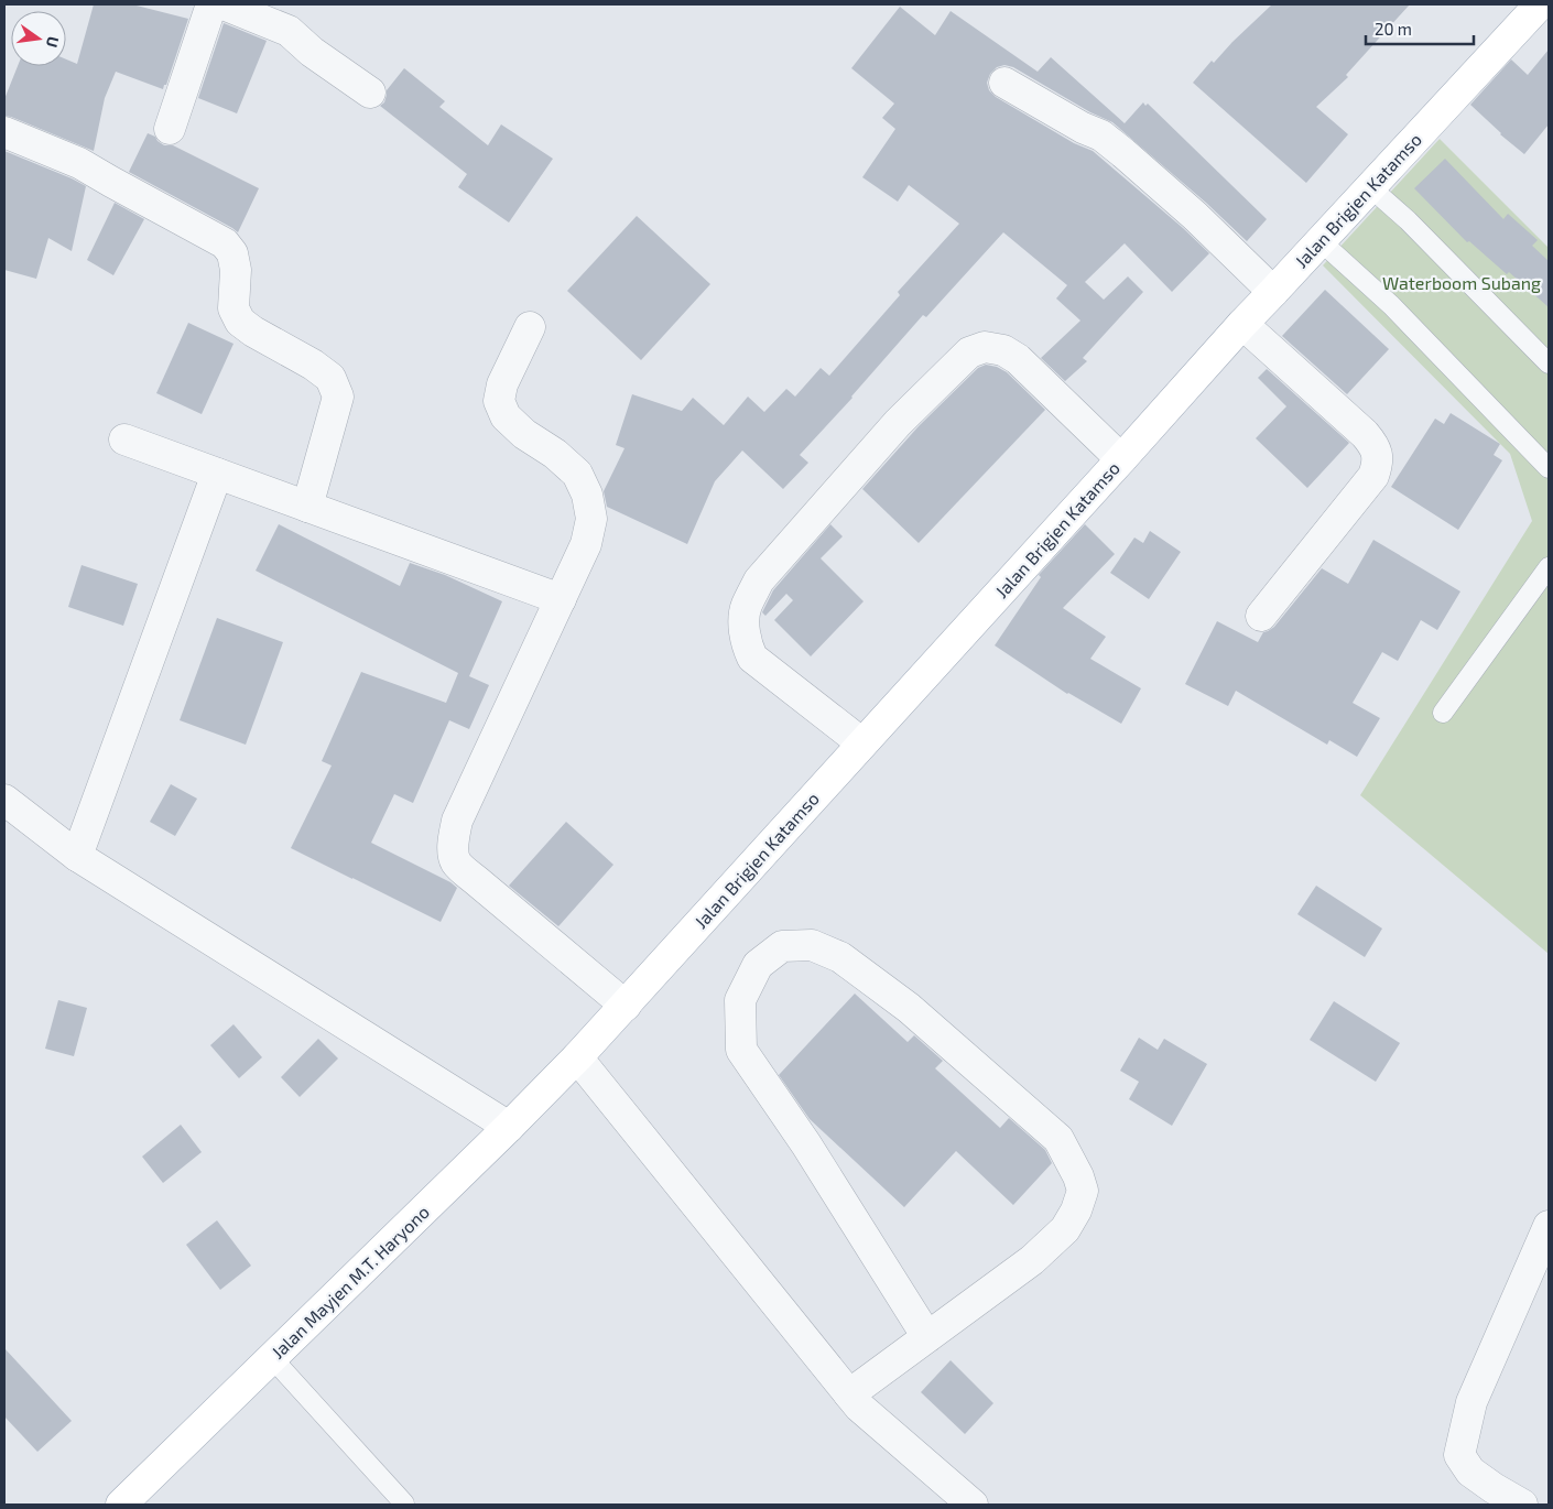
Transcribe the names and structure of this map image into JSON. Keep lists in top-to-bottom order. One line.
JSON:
{"streets":{"main road":["Jalan Brigjen Katamso","Jalan Mayjen M.T. Haryono"]},"crossings":[["Jalan Brigjen Katamso","Jalan Mayjen M.T. Haryono"]],"parks":["Waterboom Subang"],"scale_bar":"20 m","north":"right"}
